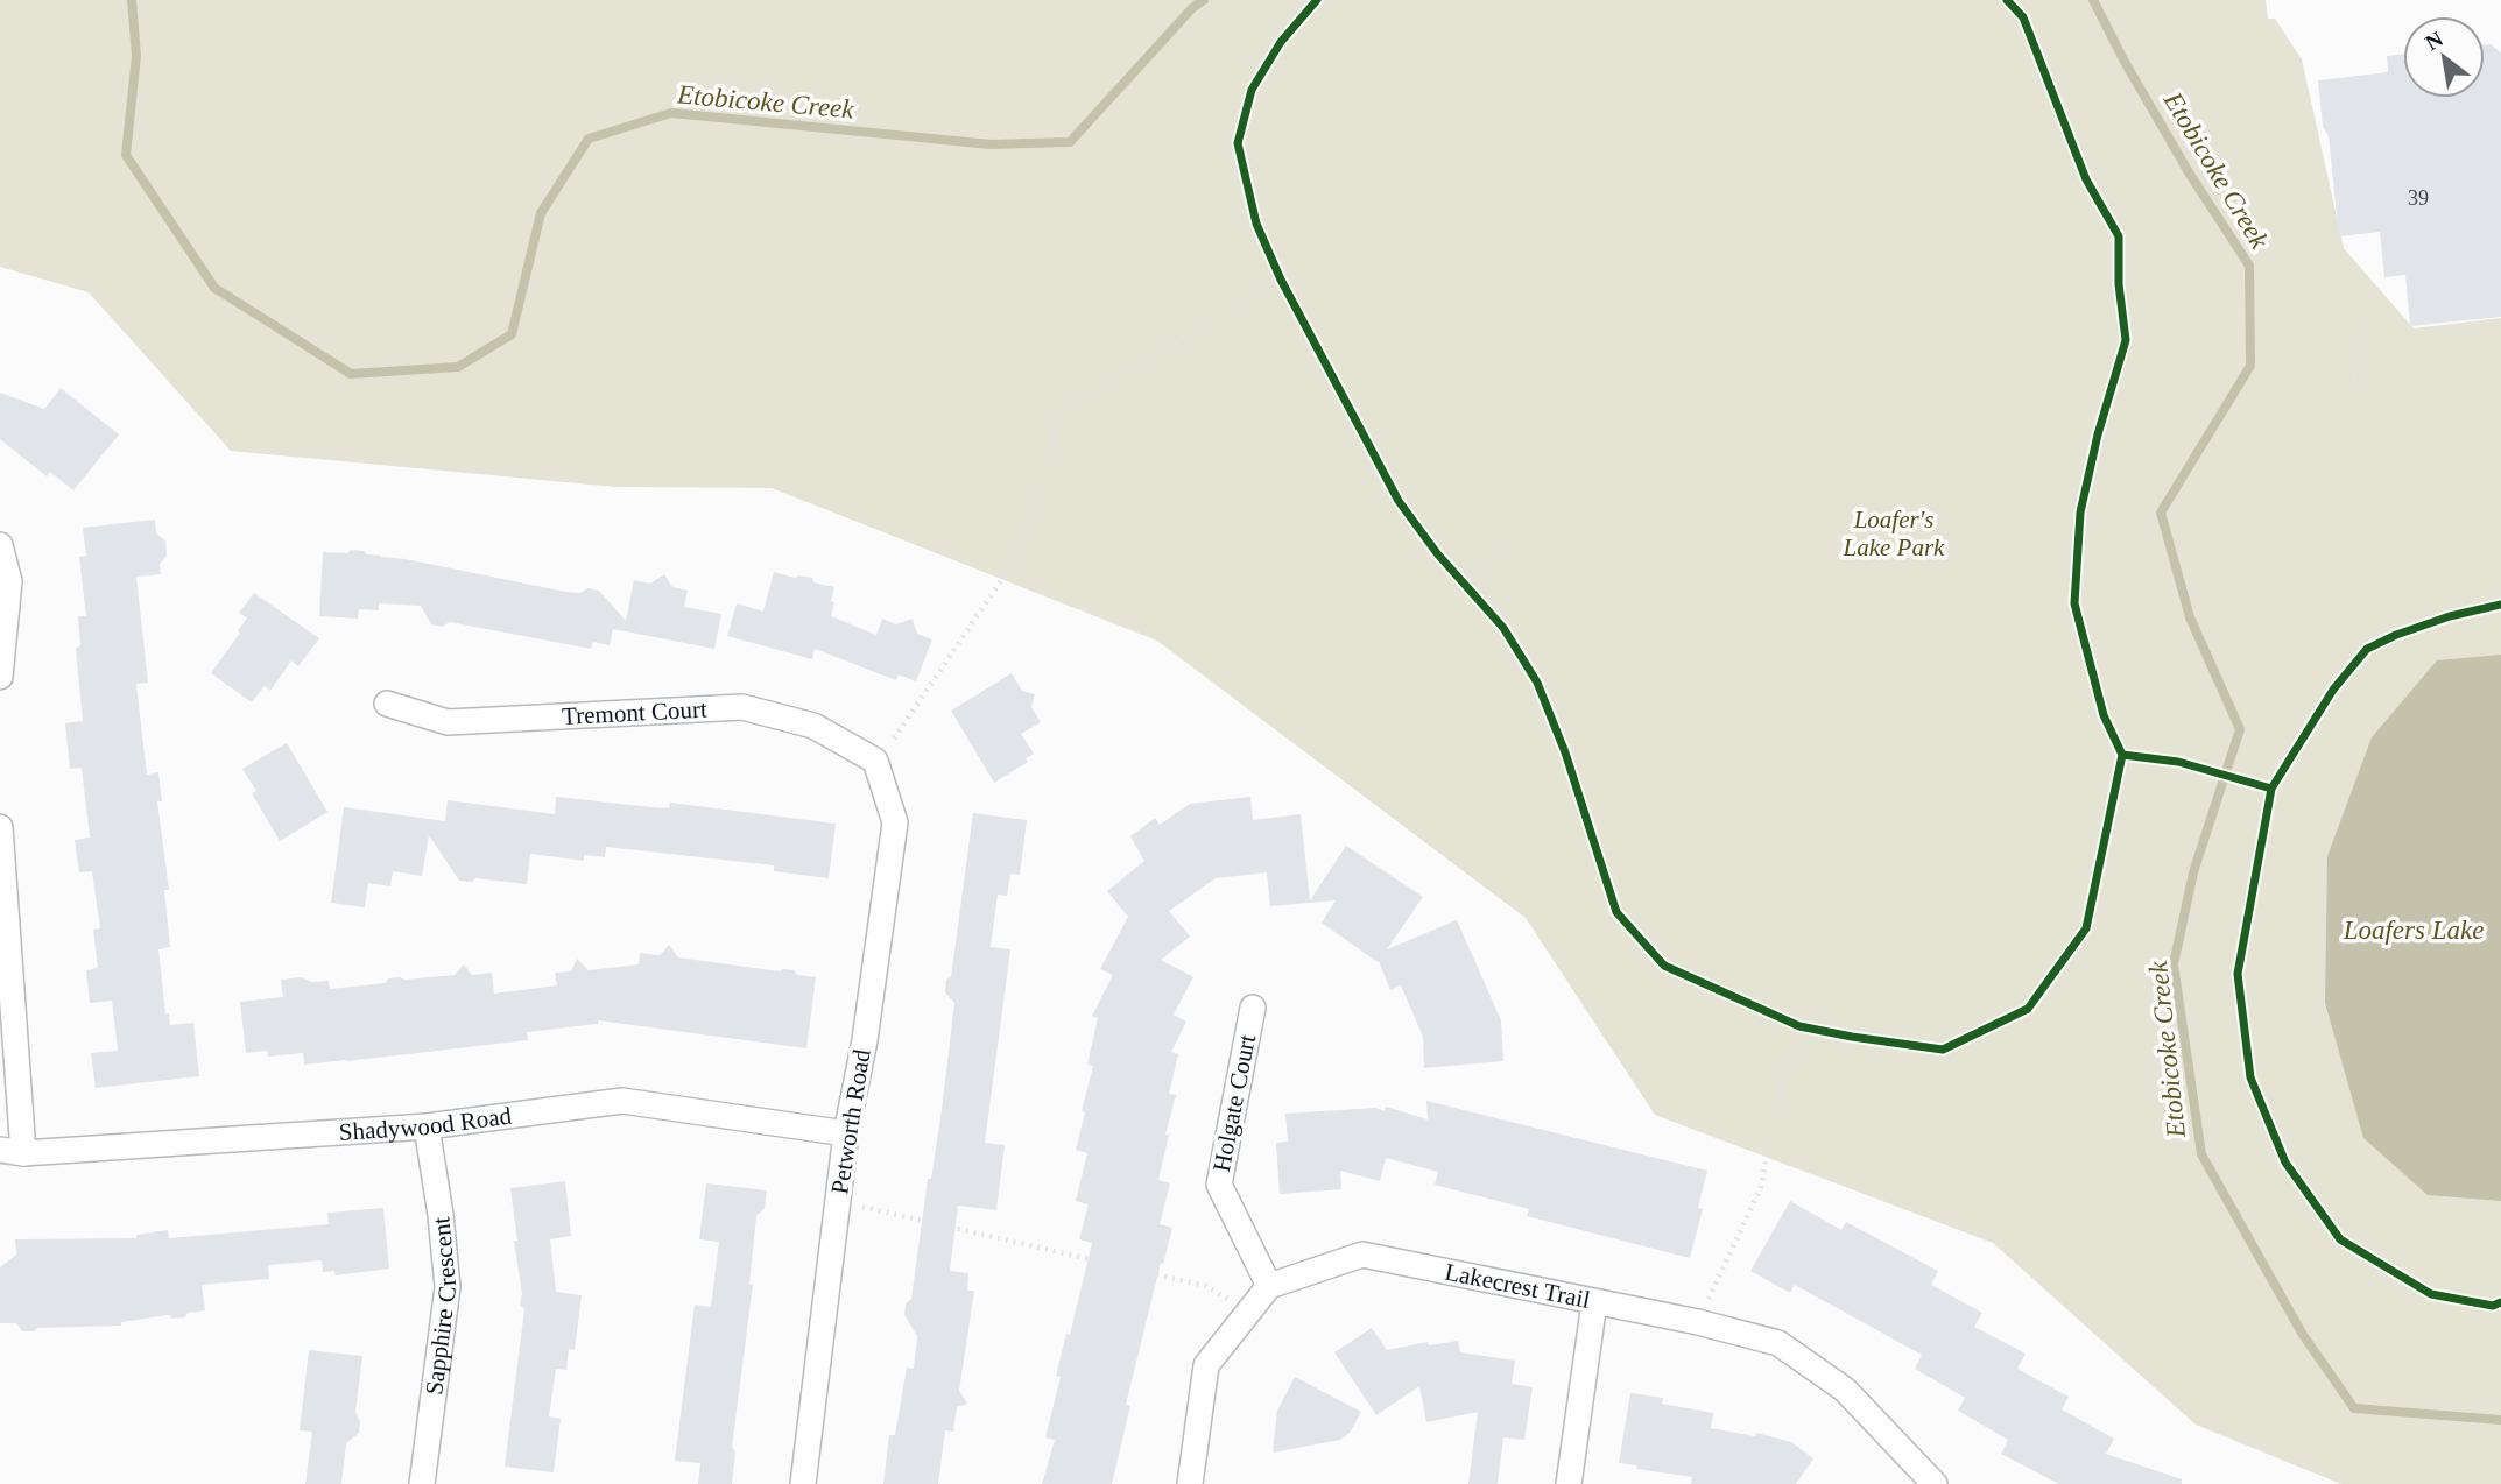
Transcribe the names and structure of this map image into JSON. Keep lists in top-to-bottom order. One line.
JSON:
{"streets":{"street":["Tremont Court","Holgate Court","Petworth Road","Shadywood Road","Lakecrest Trail","Sapphire Crescent"]},"crossings":[["Tremont Court","Petworth Road"],["Holgate Court","Lakecrest Trail"],["Petworth Road","Shadywood Road"],["Shadywood Road","Sapphire Crescent"]],"water":["Etobicoke Creek","Loafers Lake"],"parks":["Loafer's Lake Park"],"house_numbers":["39"],"north":"top left"}
